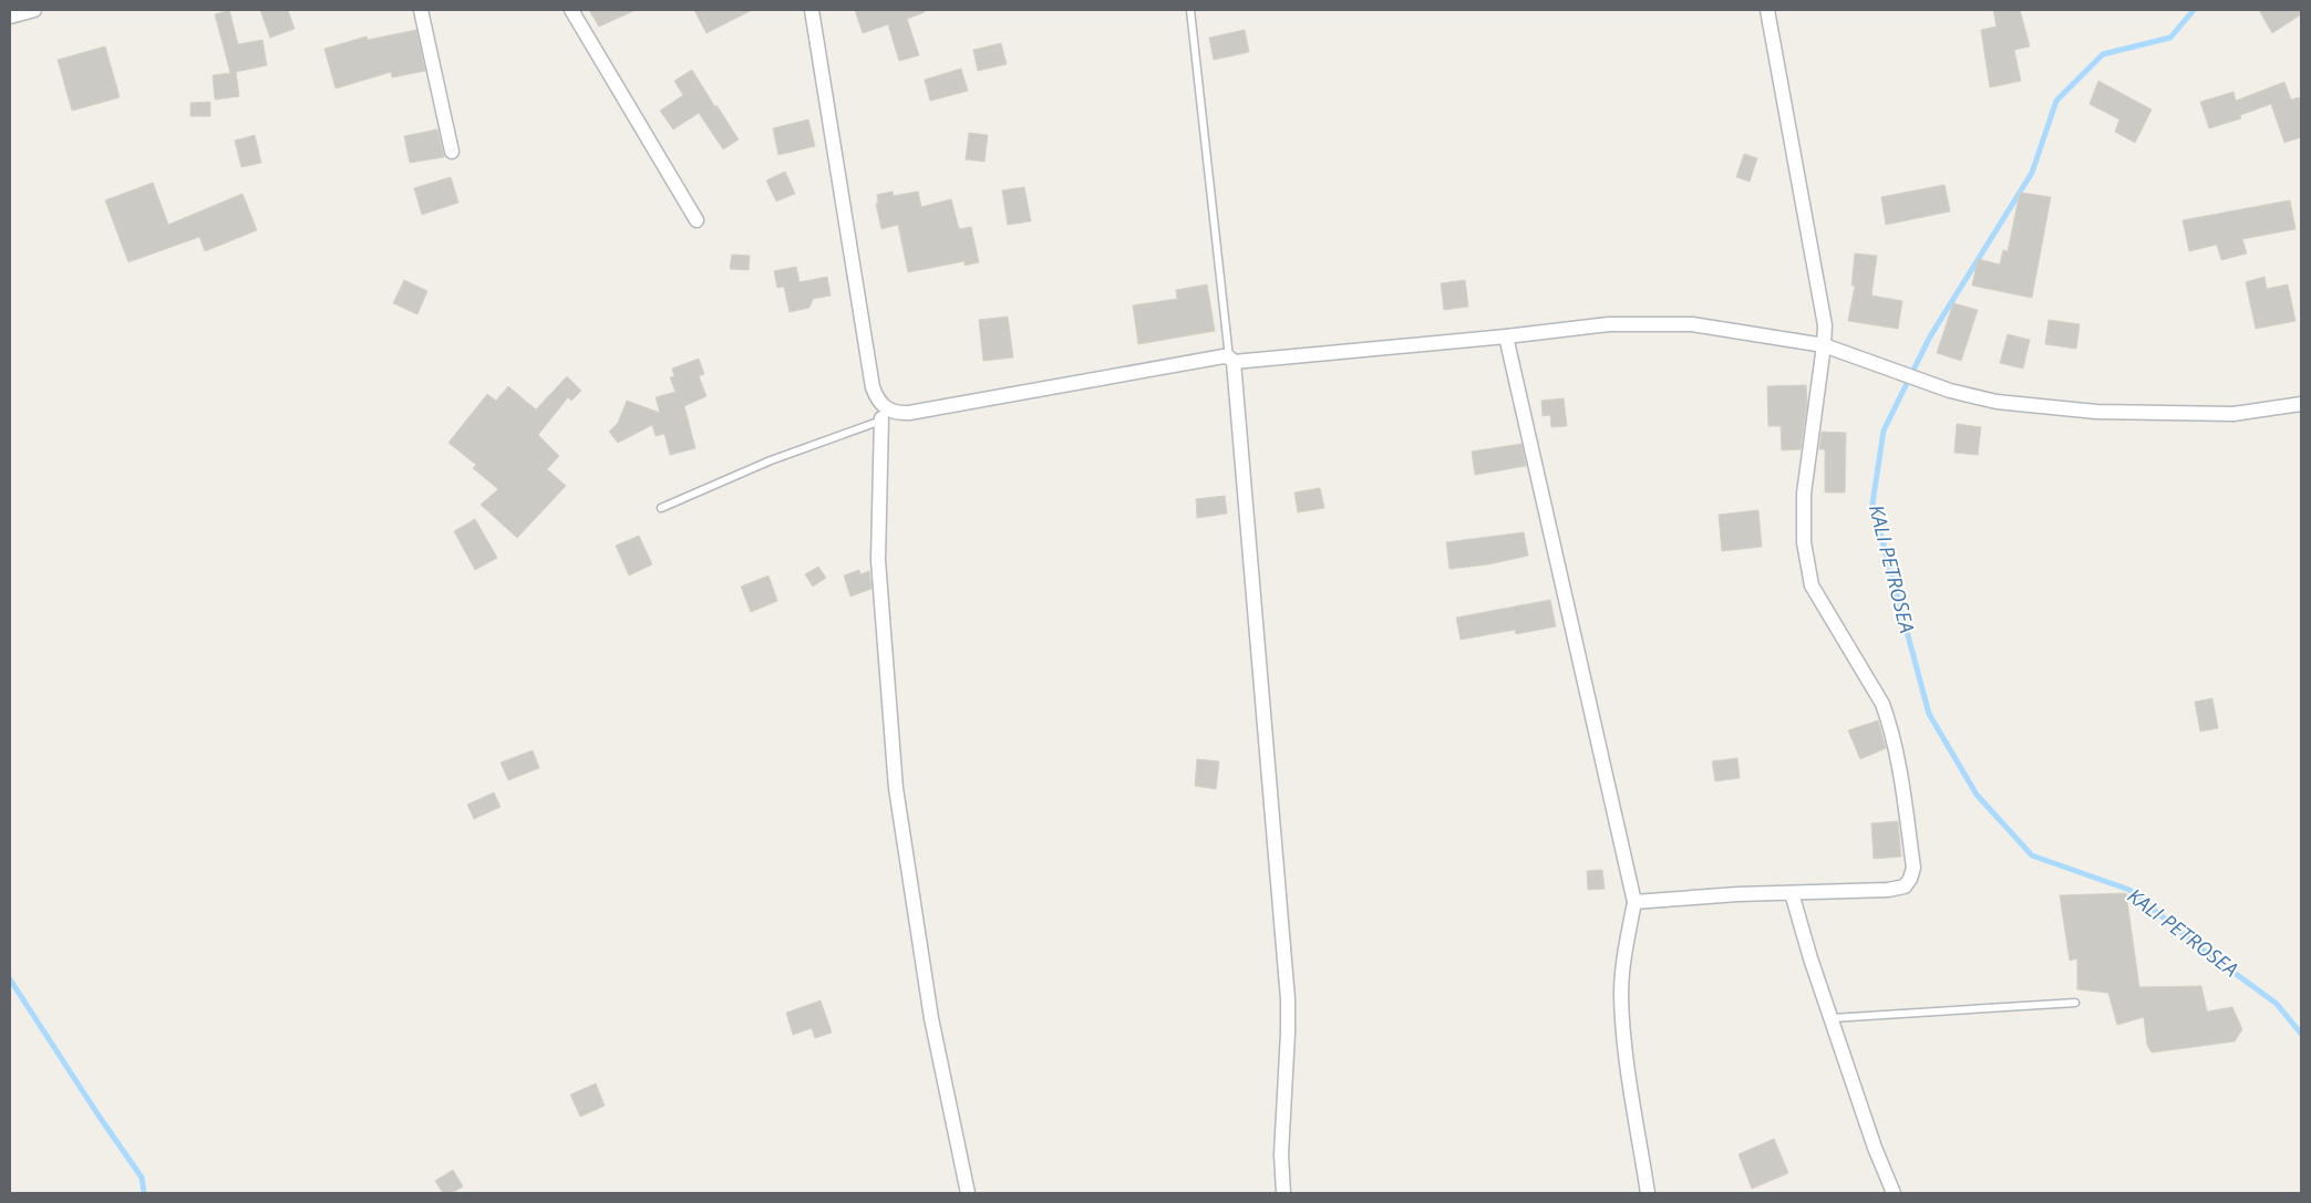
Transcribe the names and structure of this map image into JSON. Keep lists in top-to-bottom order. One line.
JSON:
{"water":["KALI PETROSEA"]}
